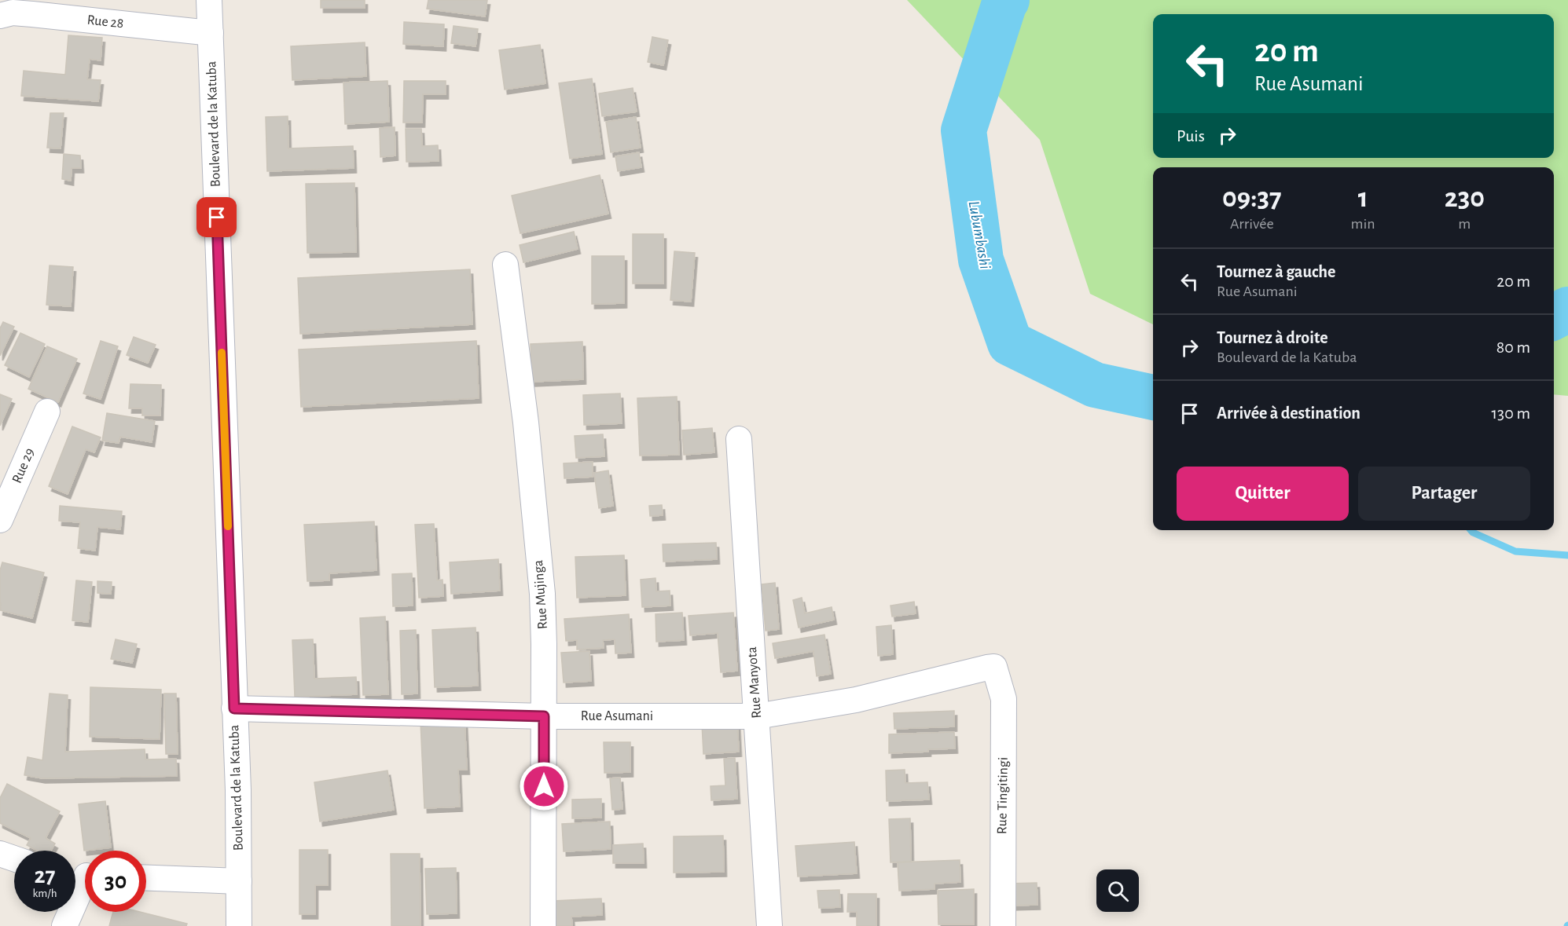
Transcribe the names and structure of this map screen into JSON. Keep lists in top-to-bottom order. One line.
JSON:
{"streets":{"street":["Rue 28","Boulevard de la Katuba","Rue 29","Rue Mujinga","Rue Manyota","Rue Asumani","Rue Tingitingi"]},"crossings":[["Rue 28","Boulevard de la Katuba"],["Boulevard de la Katuba","Rue Asumani"],["Rue Mujinga","Rue Asumani"],["Rue Manyota","Rue Asumani"],["Rue Asumani","Rue Tingitingi"]],"water":["Lubumbashi"],"page":{"turn":["20 m","Rue Asumani"],"then":"Puis","eta":["09:37","Arrivée","1","min","230","m"],"list":[{"name":"Tournez à gauche","note":"Rue Asumani","value":"20 m"},{"name":"Tournez à droite","note":"Boulevard de la Katuba","value":"80 m"},{"name":"Arrivée à destination","value":"130 m"}],"buttons":["Quitter","Partager"],"speed":"27 km/h","limit":"30"}}
